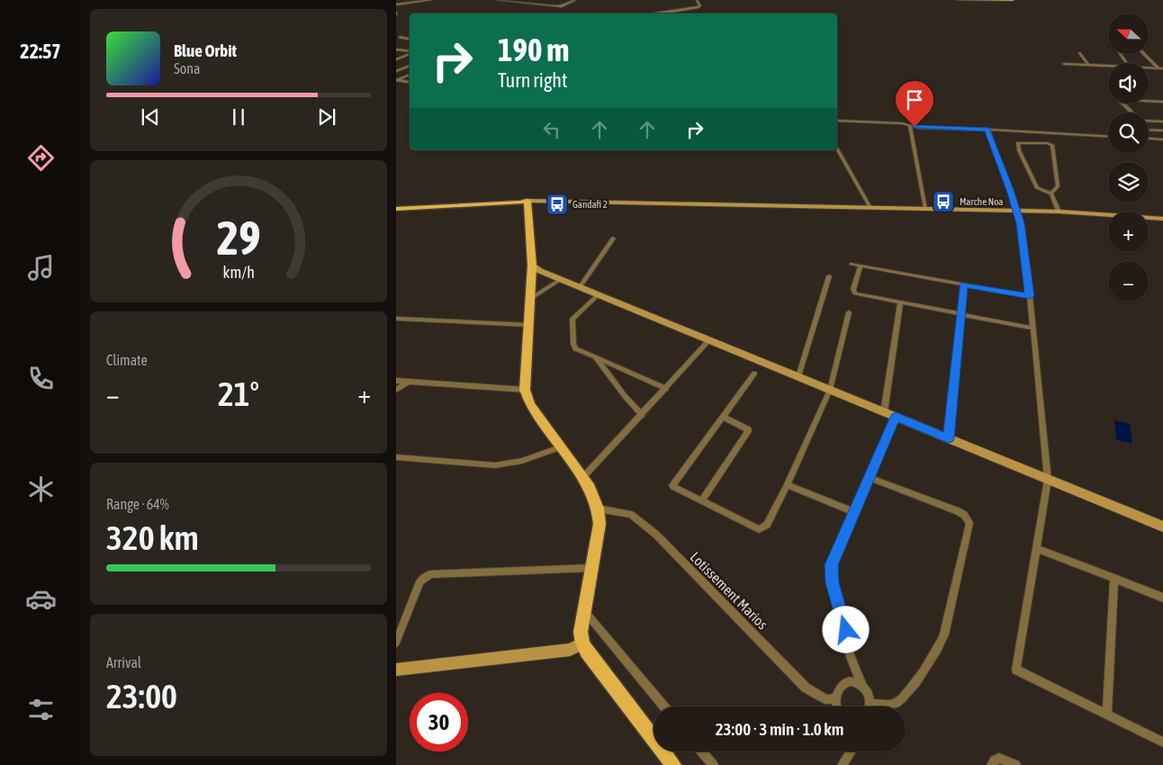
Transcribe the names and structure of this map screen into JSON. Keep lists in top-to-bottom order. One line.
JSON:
{"streets":{"street":["Lotissement Marios"]},"places":{"bus stop":["Marche Noa","Gandafi 2"]},"north":"left","page":{"tabs":"22:57","map_buttons":["+","−"],"turn":["190 m","Turn right"],"song":["Blue Orbit","Sona"],"tile":["Climate",["Range · 64%","320 km"],["Arrival","23:00"]],"heat":["−","21°","+"],"limit":"30","trip":"23:00 · 3 min · 1.0 km","gauge":["29","km/h"]}}
